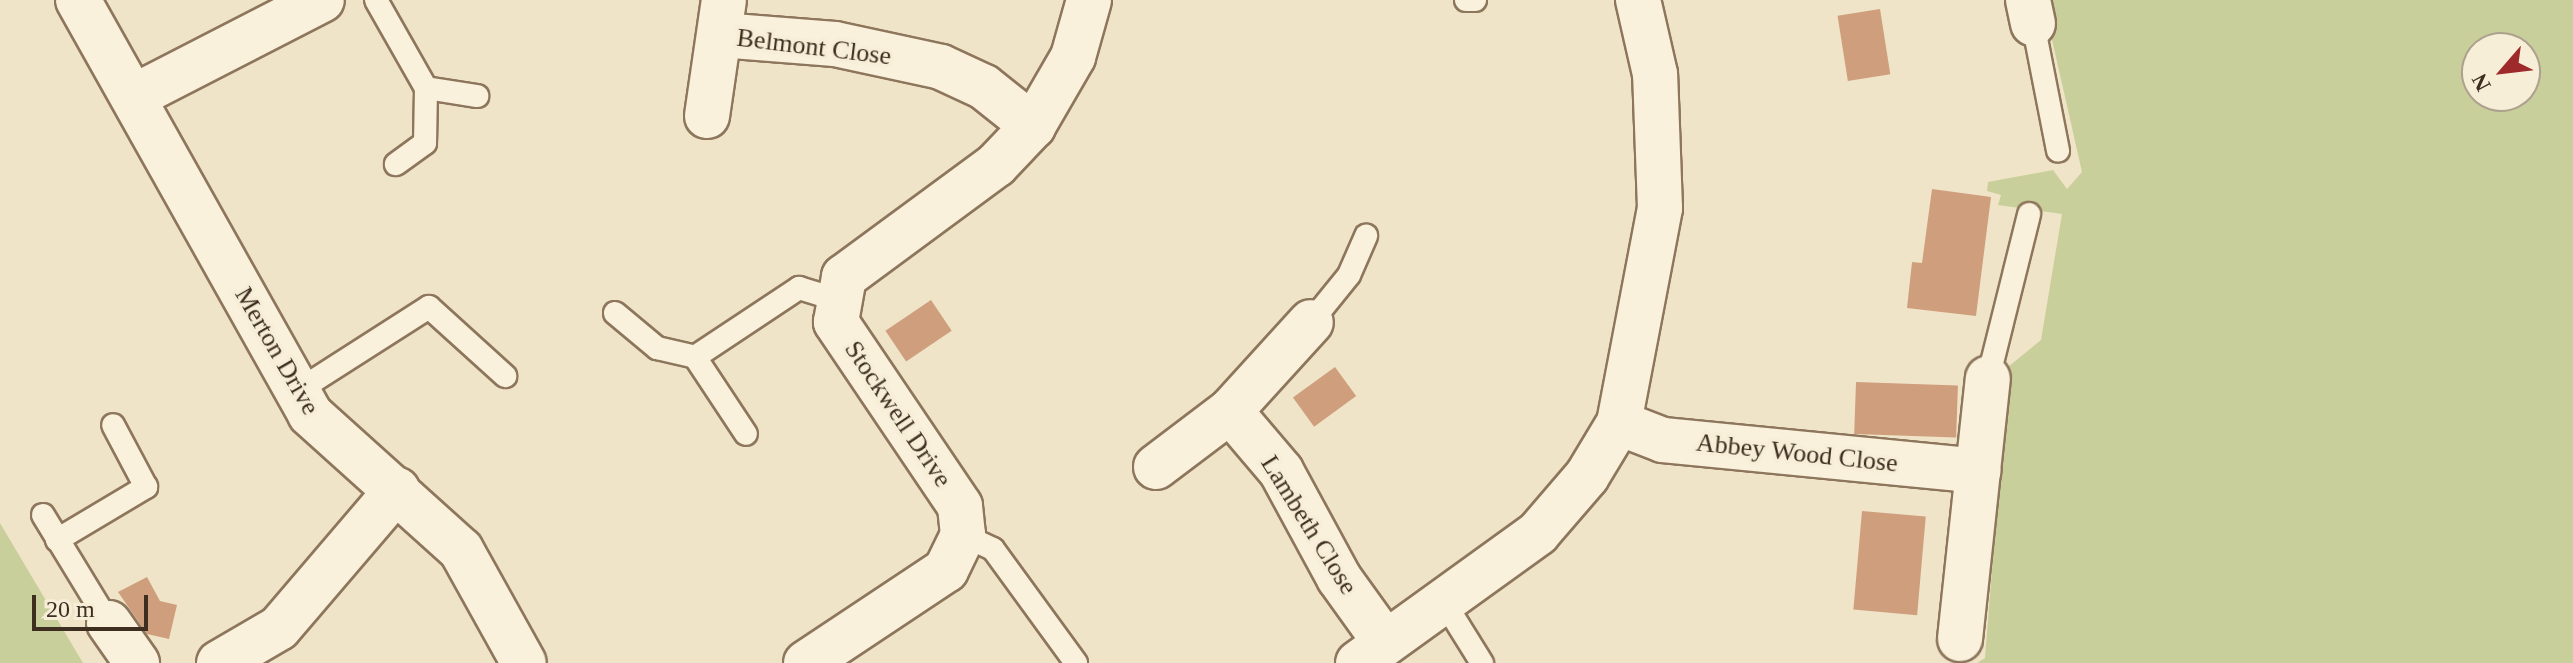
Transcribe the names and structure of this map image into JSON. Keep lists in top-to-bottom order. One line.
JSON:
{"streets":{"street":["Belmont Close","Merton Drive","Stockwell Drive","Abbey Wood Close","Lambeth Close"]},"scale_bar":"20 m","north":"bottom left"}
